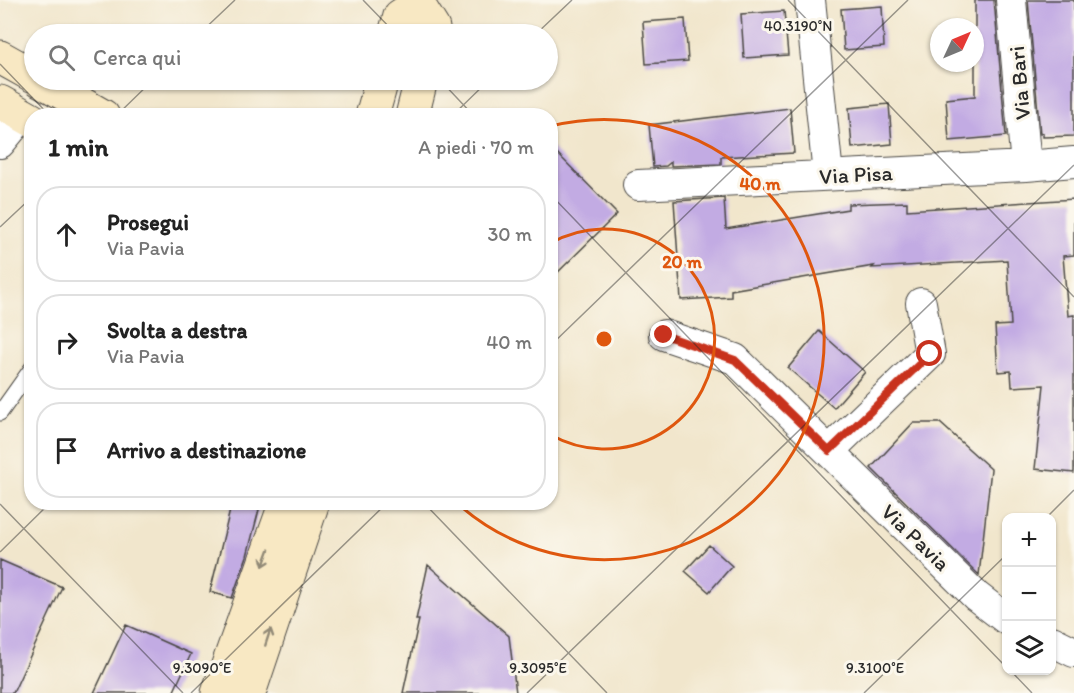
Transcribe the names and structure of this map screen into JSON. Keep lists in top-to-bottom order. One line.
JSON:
{"streets":{"street":["Via Bari","Via Pisa","Via Pavia"]},"crossings":[["Via Bari","Via Pisa"]],"north":"top right","page":{"search":"Cerca qui","heading":["1 min","A piedi · 70 m"],"list":[["Prosegui","Via Pavia","30 m"],["Svolta a destra","Via Pavia","40 m"],"Arrivo a destinazione"],"map_buttons":["+","−"]},"coordinates":["40.3190°N","9.3090°E","9.3095°E","9.3100°E"],"rings":["40 m","20 m"]}
